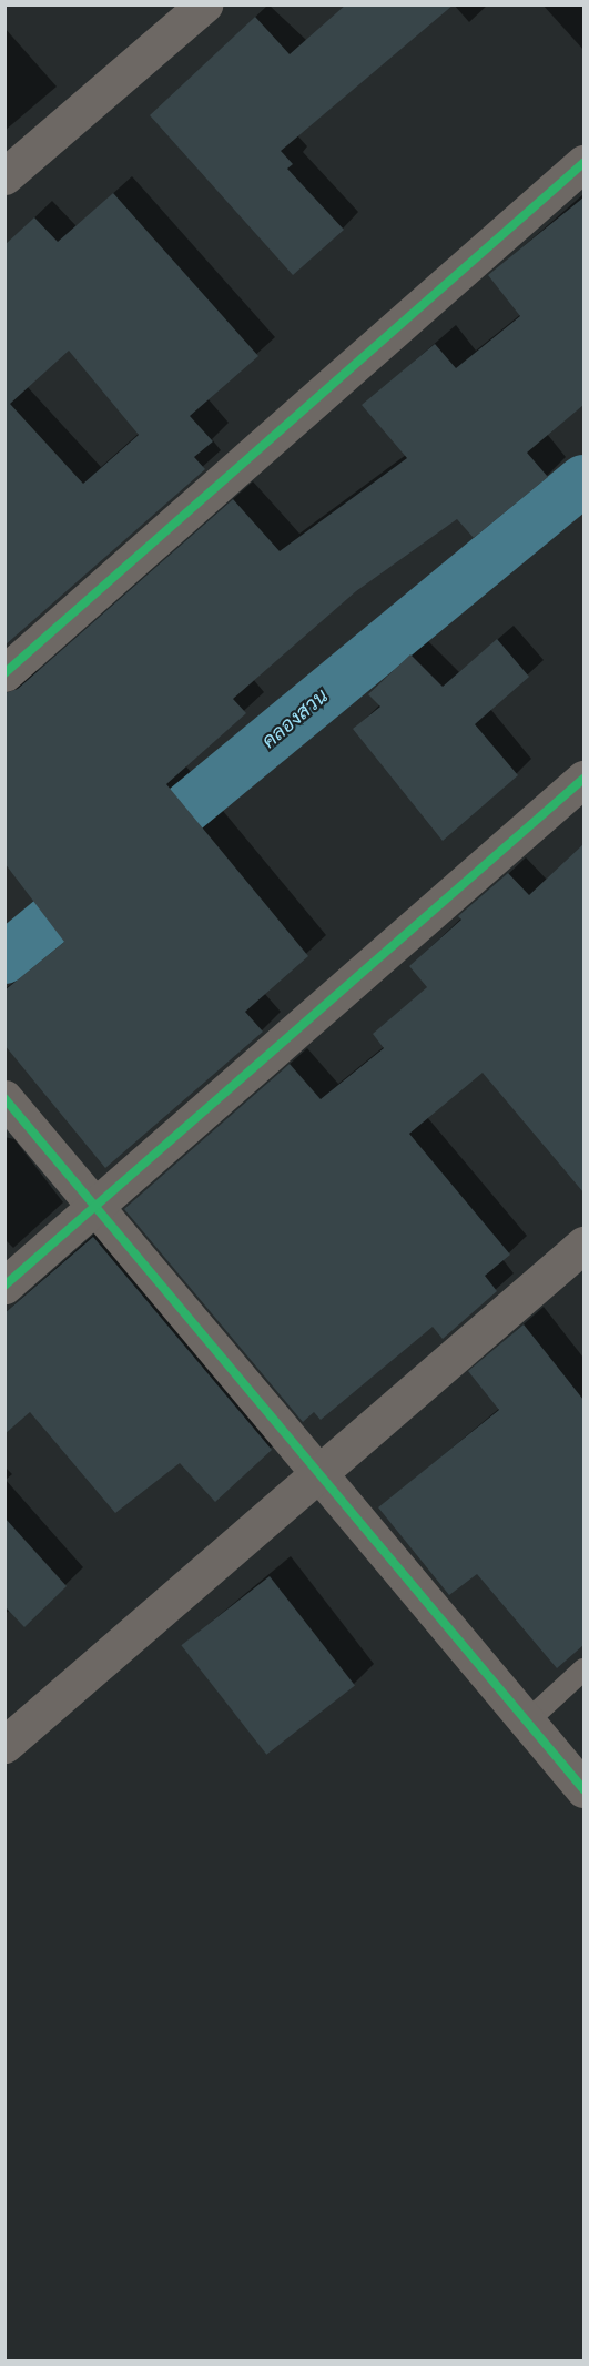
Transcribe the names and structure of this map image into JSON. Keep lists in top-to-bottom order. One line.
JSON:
{"water":["คลองสวน"]}
